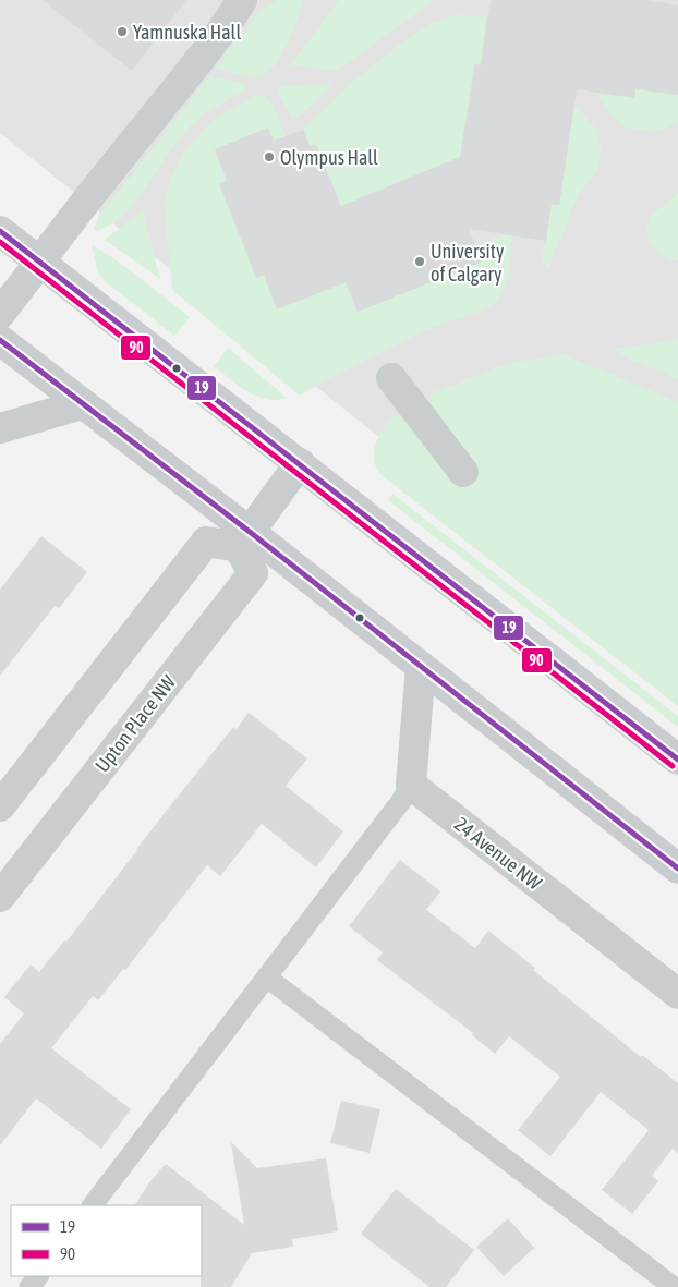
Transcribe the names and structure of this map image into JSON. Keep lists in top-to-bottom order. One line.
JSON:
{"streets":{"street":["Upton Place NW","24 Avenue NW"]},"places":["Yamnuska Hall","Olympus Hall","University of Calgary"],"lines":["transit line 19","transit line 90"],"legend":["19","90"]}
